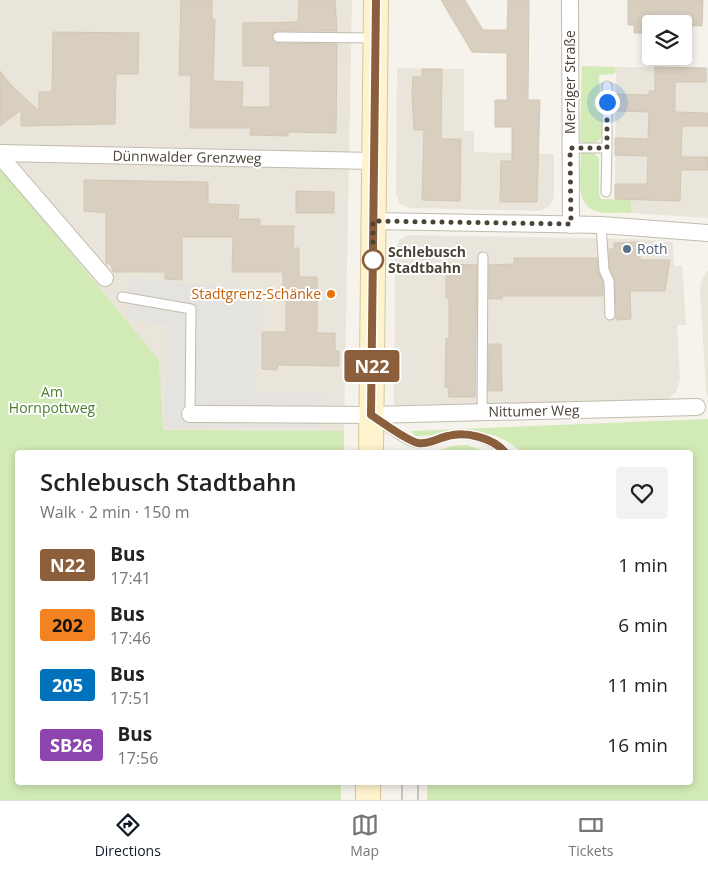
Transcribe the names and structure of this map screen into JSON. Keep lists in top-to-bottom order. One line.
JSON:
{"streets":{"street":["Merziger Straße","Dünnwalder Grenzweg","Nittumer Weg"]},"parks":["Am Hornpottweg"],"places":["Roth","Schlebusch Stadtbahn","Stadtgrenz-Schänke"],"lines":["bus line N22"],"page":{"on_map":"N22","heading":["Schlebusch Stadtbahn","Walk · 2 min · 150 m"],"list":[{"mark":"N22","name":"Bus","note":"17:41","value":"1 min"},{"mark":"202","name":"Bus","note":"17:46","value":"6 min"},{"mark":"205","name":"Bus","note":"17:51","value":"11 min"},{"mark":"SB26","name":"Bus","note":"17:56","value":"16 min"}],"tabs":["Directions","Map","Tickets"]}}
